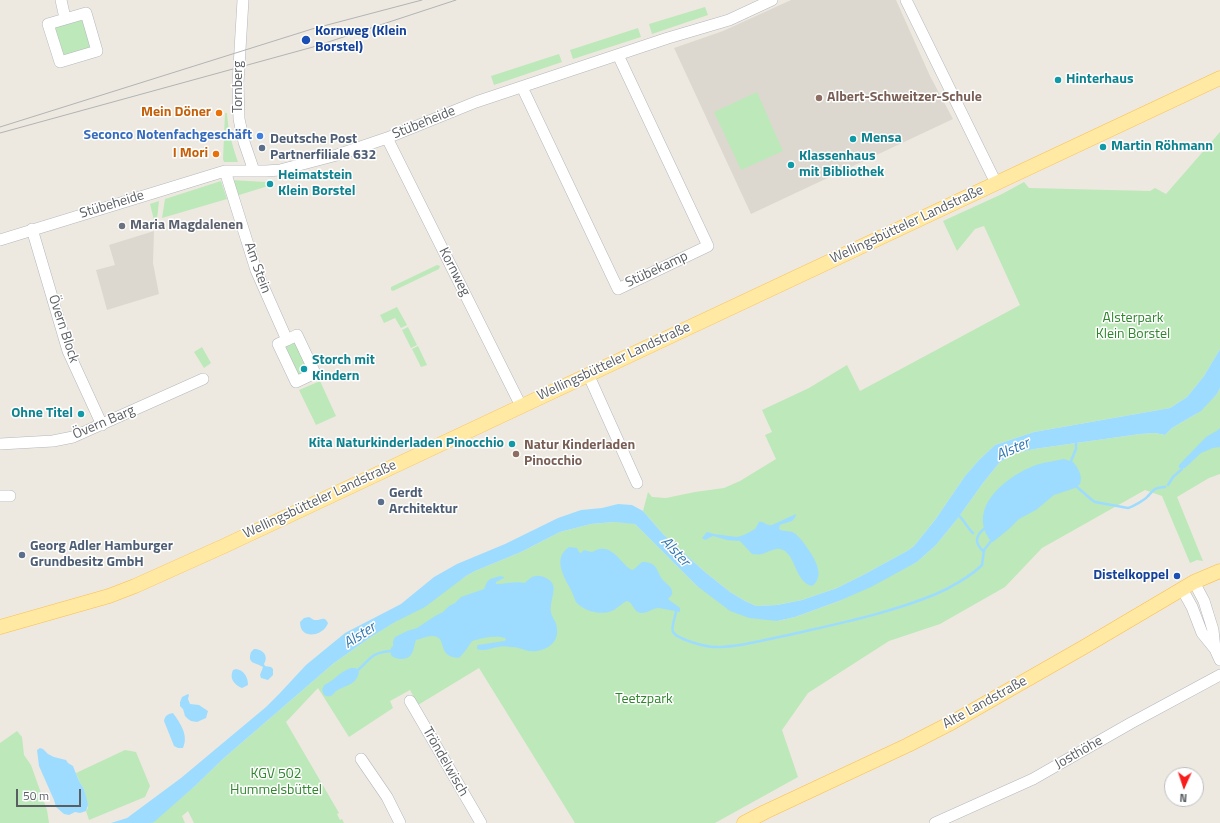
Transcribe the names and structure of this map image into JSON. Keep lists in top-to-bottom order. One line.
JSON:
{"streets":{"main road":["Wellingsbütteler Landstraße","Alte Landstraße"],"street":["Tornberg","Stübeheide","Am Stein","Stübekamp","Kornweg","Övern Block","Övern Barg","Josthöhe","Tröndelwisch"]},"crossings":[["Tornberg","Stübeheide"],["Stübeheide","Am Stein"],["Stübeheide","Stübekamp"],["Stübeheide","Kornweg"],["Stübeheide","Övern Block"],["Wellingsbütteler Landstraße","Kornweg"],["Övern Block","Övern Barg"]],"water":["Alster"],"parks":["Alsterpark Klein Borstel","Teetzpark","KGV 502 Hummelsbüttel"],"places":["Kornweg (Klein Borstel)","Hinterhaus","Albert-Schweitzer-Schule","Mein Döner","Seconco Notenfachgeschäft","Mensa","Martin Röhmann","Deutsche Post Partnerfiliale 632","I Mori","Klassenhaus mit Bibliothek","Heimatstein Klein Borstel","Maria Magdalenen","Storch mit Kindern","Ohne Titel","Kita Naturkinderladen Pinocchio","Natur Kinderladen Pinocchio","Gerdt Architektur","Georg Adler Hamburger Grundbesitz GmbH","Distelkoppel"],"scale_bar":"50 m","north":"bottom"}
